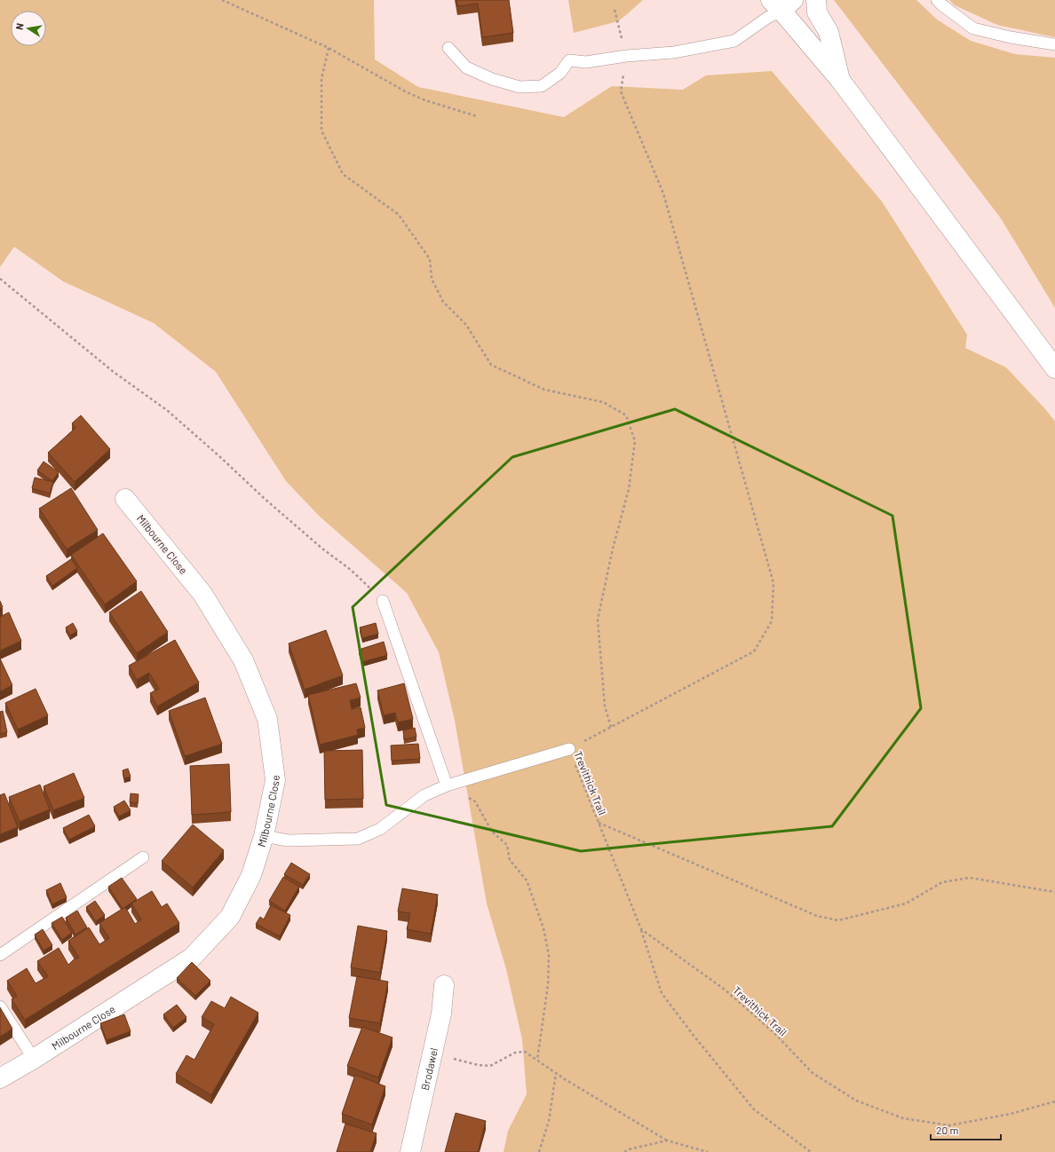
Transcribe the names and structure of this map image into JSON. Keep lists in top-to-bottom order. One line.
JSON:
{"streets":{"main road":["Milbourne Close","Brodawel"],"path":["Trevithick Trail"]},"scale_bar":"20 m","north":"left"}
